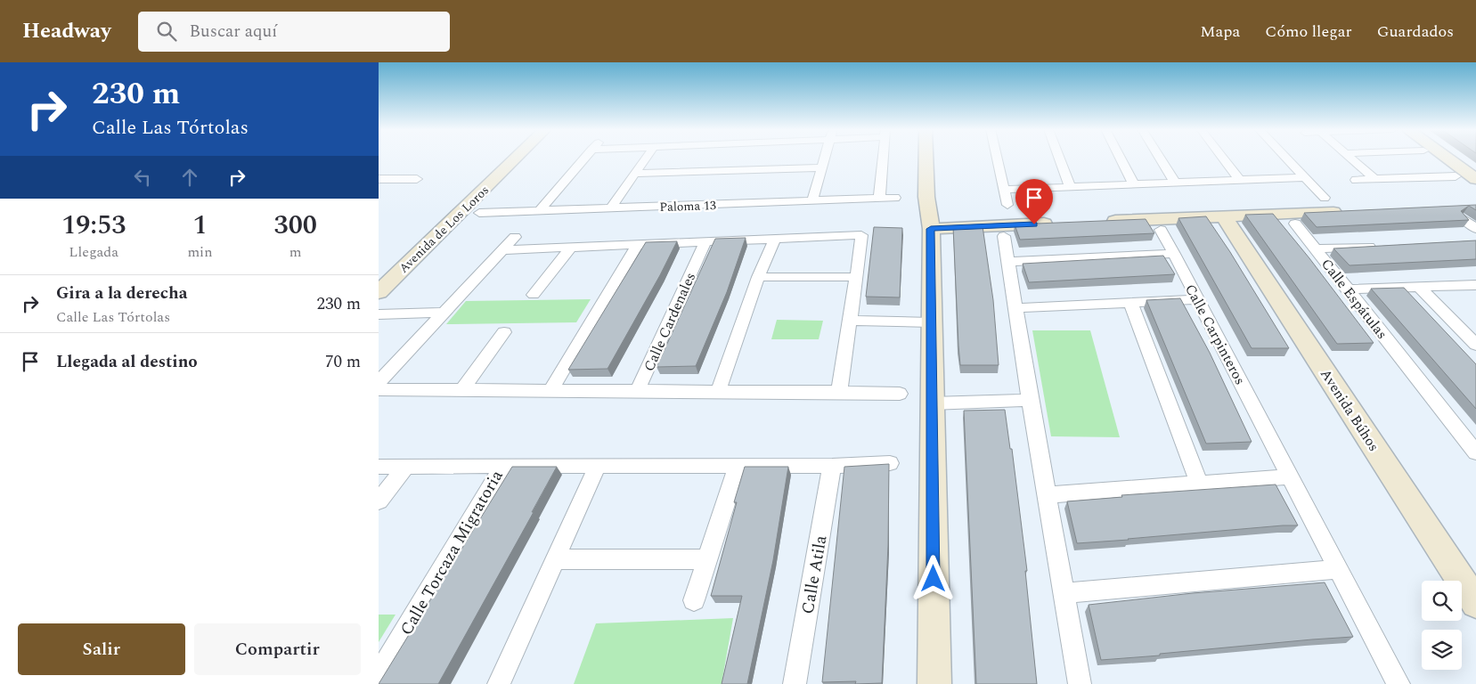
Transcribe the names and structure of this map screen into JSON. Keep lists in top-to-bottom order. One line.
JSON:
{"streets":{"street":["Paloma 13","Avenida de Los Loros","Calle Espátulas","Calle Cardenales","Calle Carpinteros","Avenida Búhos","Calle Torcaza Migratoria","Calle Atila"]},"page":{"header":"Headway","search":"Buscar aquí","nav":["Mapa","Cómo llegar","Guardados"],"turn":["230 m","Calle Las Tórtolas"],"eta":["19:53","Llegada","1","min","300","m"],"list":[{"name":"Gira a la derecha","note":"Calle Las Tórtolas","value":"230 m"},{"name":"Llegada al destino","value":"70 m"}],"buttons":["Salir","Compartir"]}}
